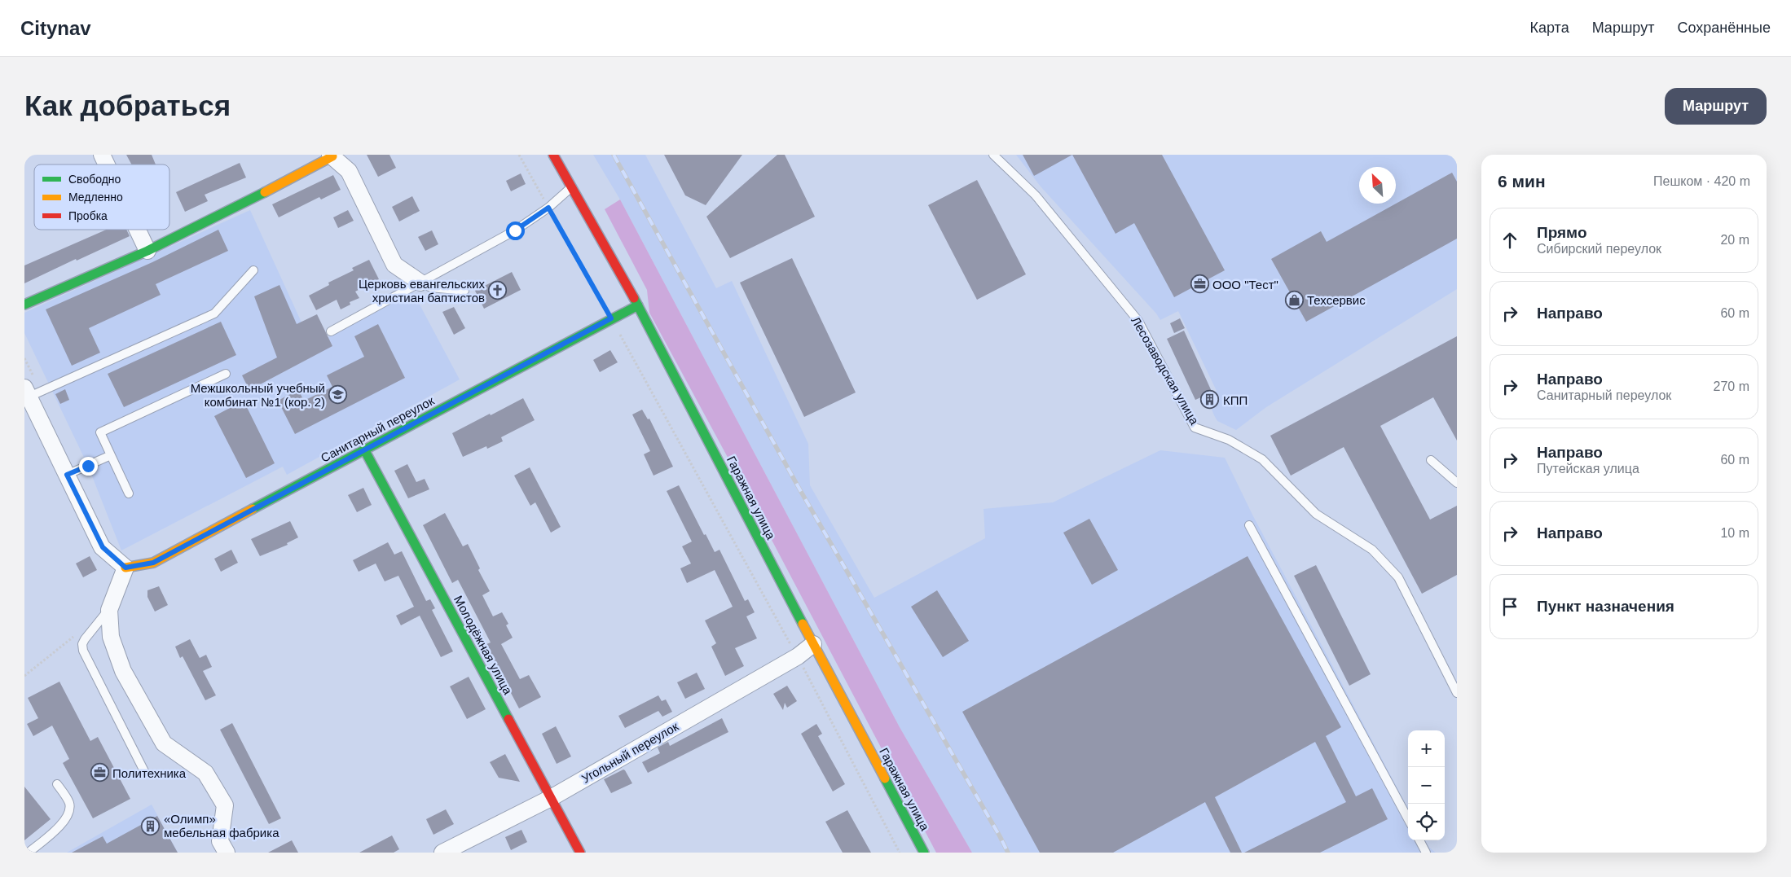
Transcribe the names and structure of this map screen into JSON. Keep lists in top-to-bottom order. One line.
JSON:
{"streets":{"street":["Санитарный переулок","Гаражная улица","Молодёжная улица","Угольный переулок"],"lane":["Лесозаводская улица"]},"crossings":[["Санитарный переулок","Гаражная улица"],["Санитарный переулок","Молодёжная улица"],["Гаражная улица","Угольный переулок"],["Молодёжная улица","Угольный переулок"]],"places":{"office":["ООО \"Тест\"","Политехника"],"church":["Церковь евангельских христиан баптистов"],"shop":["Техсервис"],"school or university":["Межшкольный учебный комбинат №1 (кор. 2)"],"building":["КПП","«Олимп» мебельная фабрика"]},"legend":["Свободно","Медленно","Пробка"],"north":"top left","page":{"header":"Citynav","nav":["Карта","Маршрут","Сохранённые"],"buttons":"Маршрут","title":"Как добраться","heading":["6 мин","Пешком · 420 m"],"list":[["Прямо","Сибирский переулок","20 m"],["Направо","60 m"],["Направо","Санитарный переулок","270 m"],["Направо","Путейская улица","60 m"],["Направо","10 m"],"Пункт назначения"],"map_buttons":["+","−"]}}
